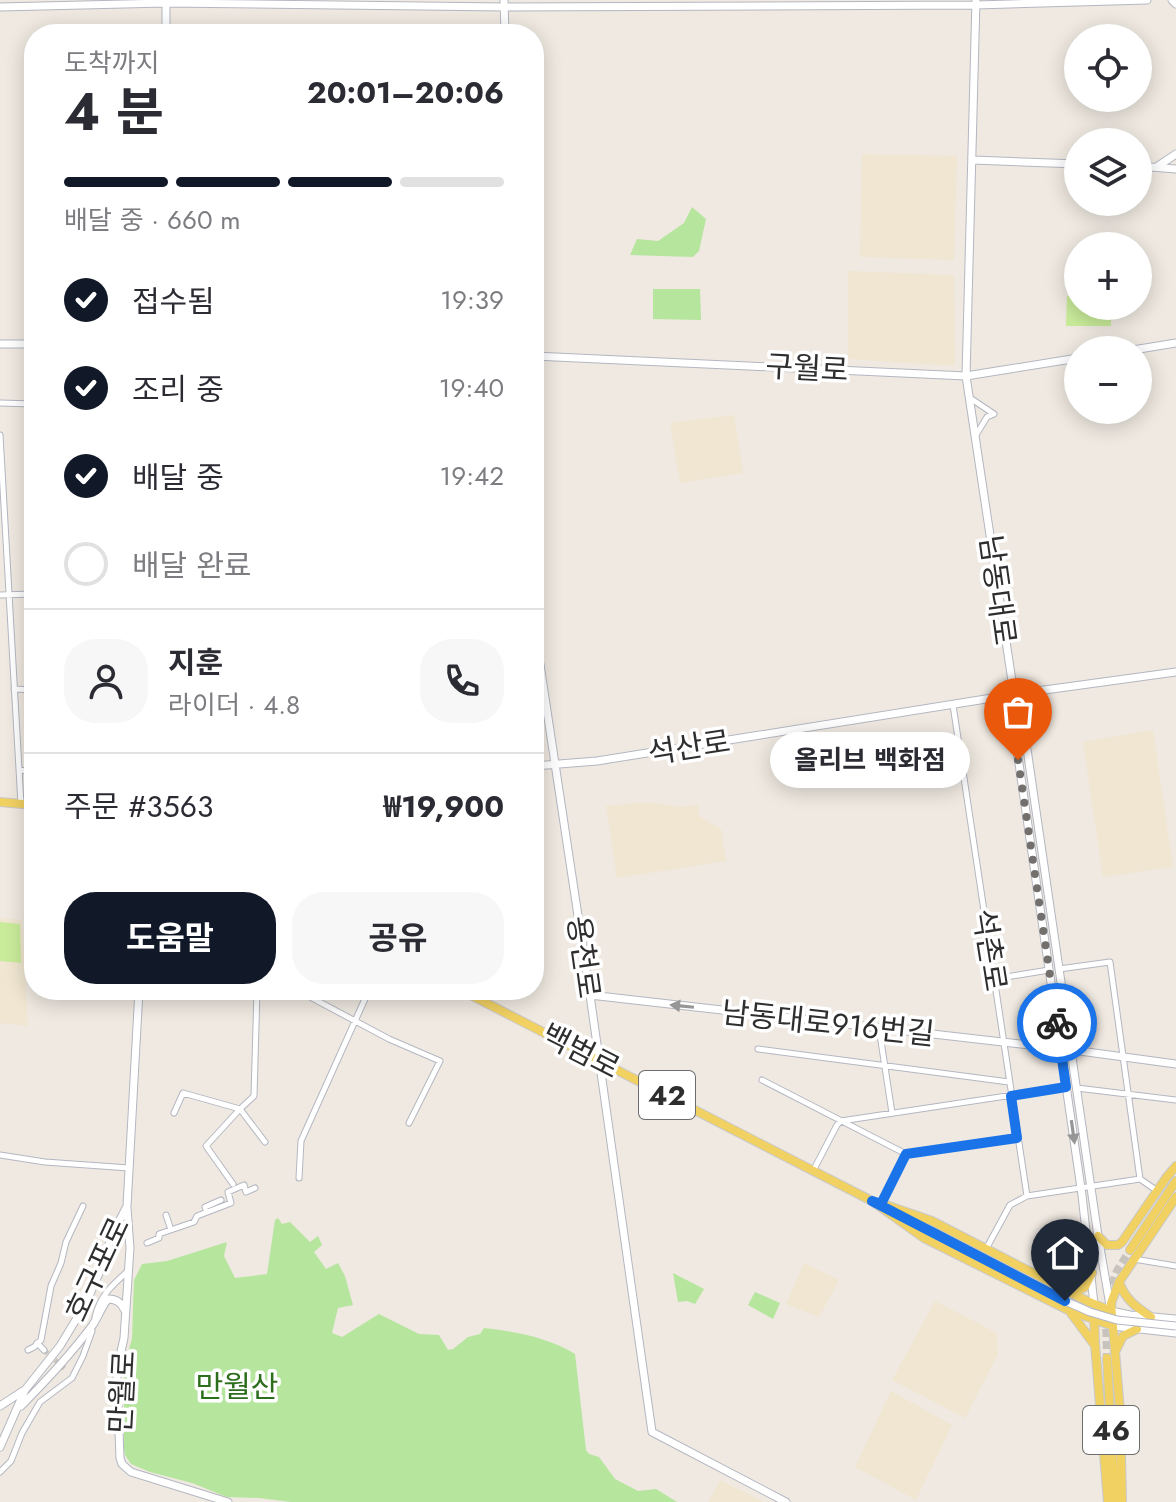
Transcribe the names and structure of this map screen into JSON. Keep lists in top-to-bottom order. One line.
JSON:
{"streets":{"main road":["남동대로","백범로","42","46"],"street":["구월로","석산로","석촌로","용천로","남동대로916번길","호구포로","만월로"]},"crossings":[["구월로","남동대로"],["남동대로","석산로"],["남동대로","남동대로916번길"],["남동대로","백범로"],["석산로","석촌로"],["석산로","용천로"],["석촌로","남동대로916번길"],["용천로","남동대로916번길"],["용천로","백범로"],["호구포로","만월로"]],"parks":["만월산"],"places":["올리브 백화점"],"page":{"map_buttons":["+","−"],"heading":["4 분","도착까지","20:01–20:06"],"panel":["지훈","라이더 · 4.8","주문 #3563","₩19,900"],"bar":"배달 중 · 660 m","list":[["접수됨","19:39"],["조리 중","19:40"],["배달 중","19:42"],"배달 완료"],"bubble":"올리브 백화점","buttons":["도움말","공유"]}}
